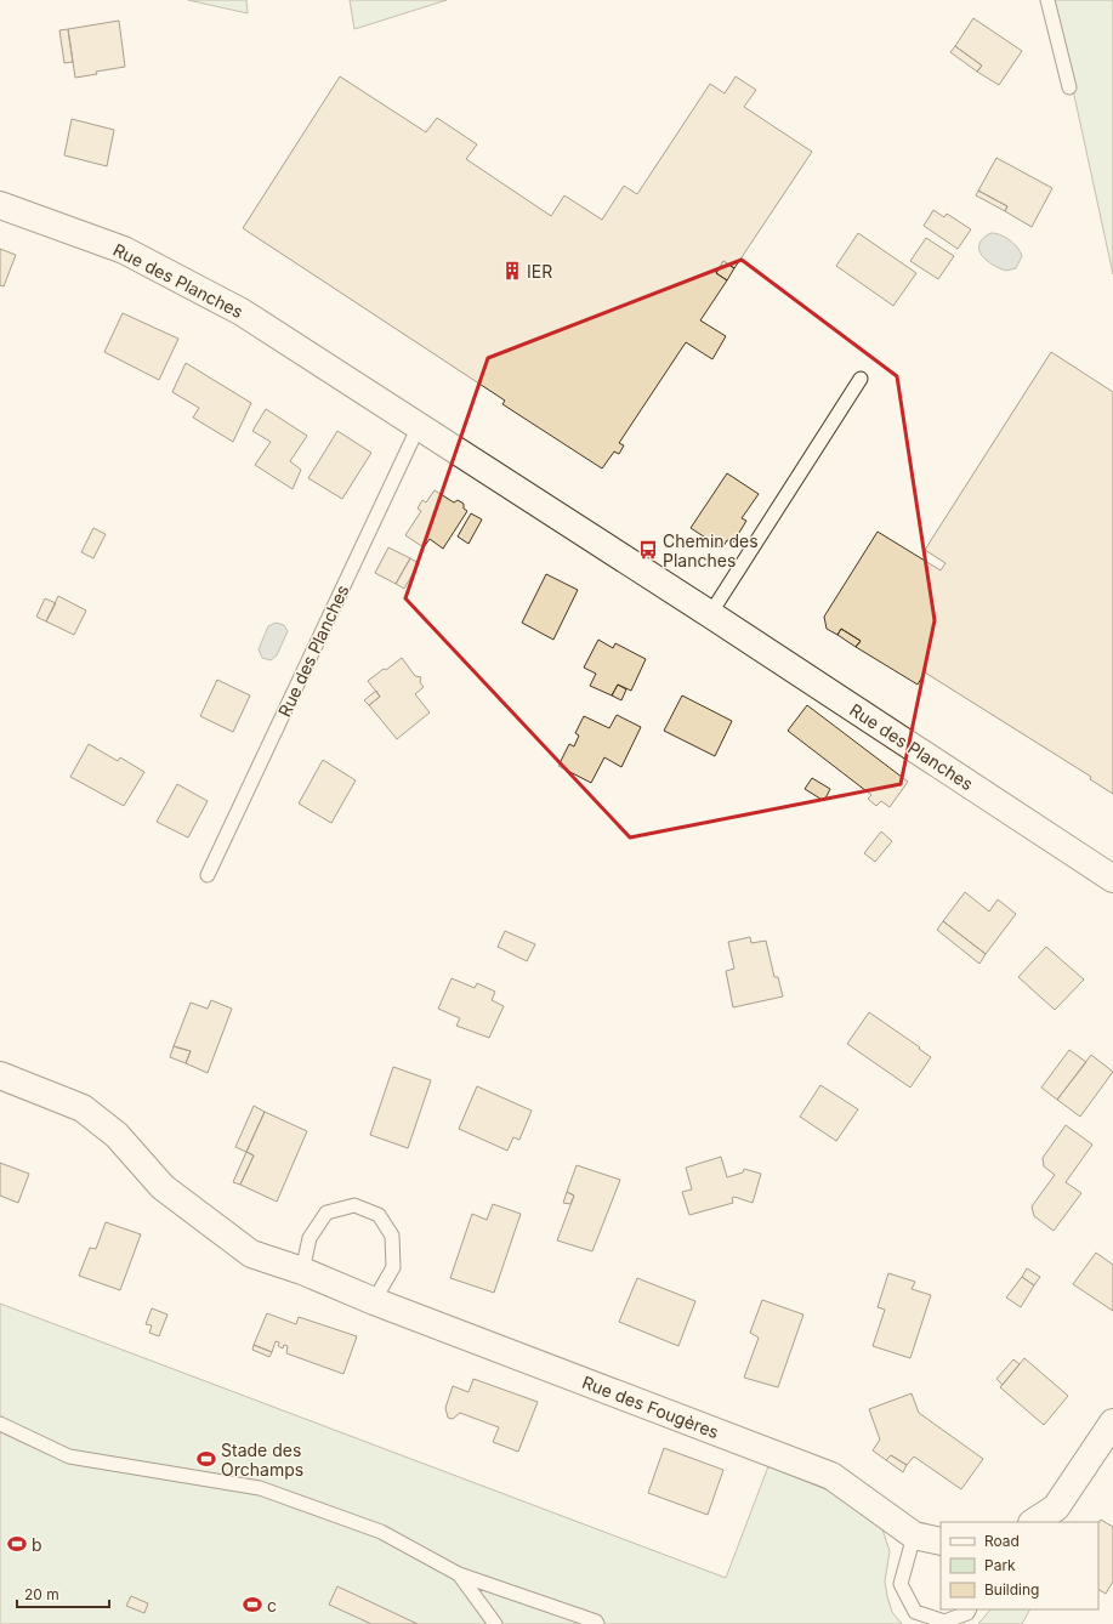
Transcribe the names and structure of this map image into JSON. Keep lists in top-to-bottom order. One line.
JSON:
{"streets":{"street":["Rue des Planches","Rue des Fougères"]},"places":{"building":["IER"],"bus stop":["Chemin des Planches"],"sports":["Stade des Orchamps","b","c"]},"legend":["Road","Park","Building"],"scale_bar":"20 m"}
